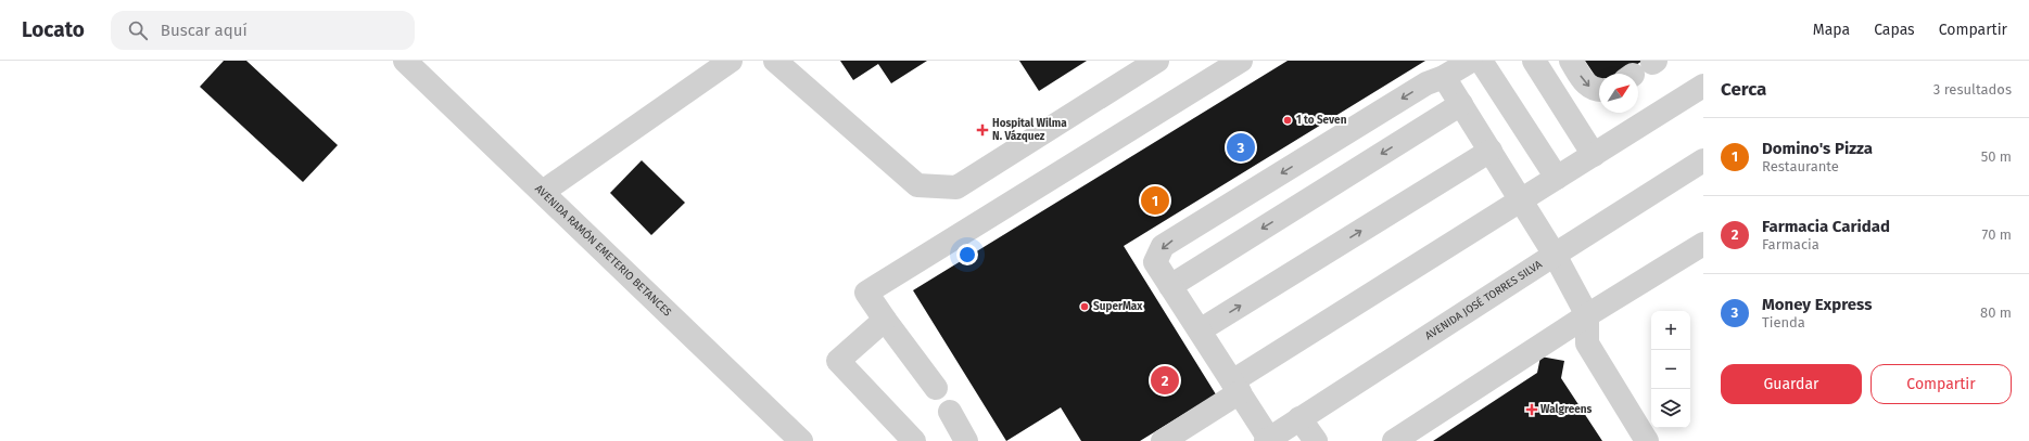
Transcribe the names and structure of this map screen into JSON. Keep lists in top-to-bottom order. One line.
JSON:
{"streets":{"street":["AVENIDA RAMÓN EMETERIO BETANCES","AVENIDA JOSÉ TORRES SILVA"]},"places":{"other":["1 to Seven","SuperMax"],"health":["Hospital Wilma N. Vázquez","Walgreens"]},"north":"top right","page":{"header":"Locato","search":"Buscar aquí","nav":["Mapa","Capas","Compartir"],"heading":["Cerca","3 resultados"],"list":[{"mark":"1","name":"Domino's Pizza","note":"Restaurante","value":"50 m"},{"mark":"2","name":"Farmacia Caridad","note":"Farmacia","value":"70 m"},{"mark":"3","name":"Money Express","note":"Tienda","value":"80 m"}],"pins":["3","1","2"],"map_buttons":["+","−"],"buttons":["Guardar","Compartir"]}}
